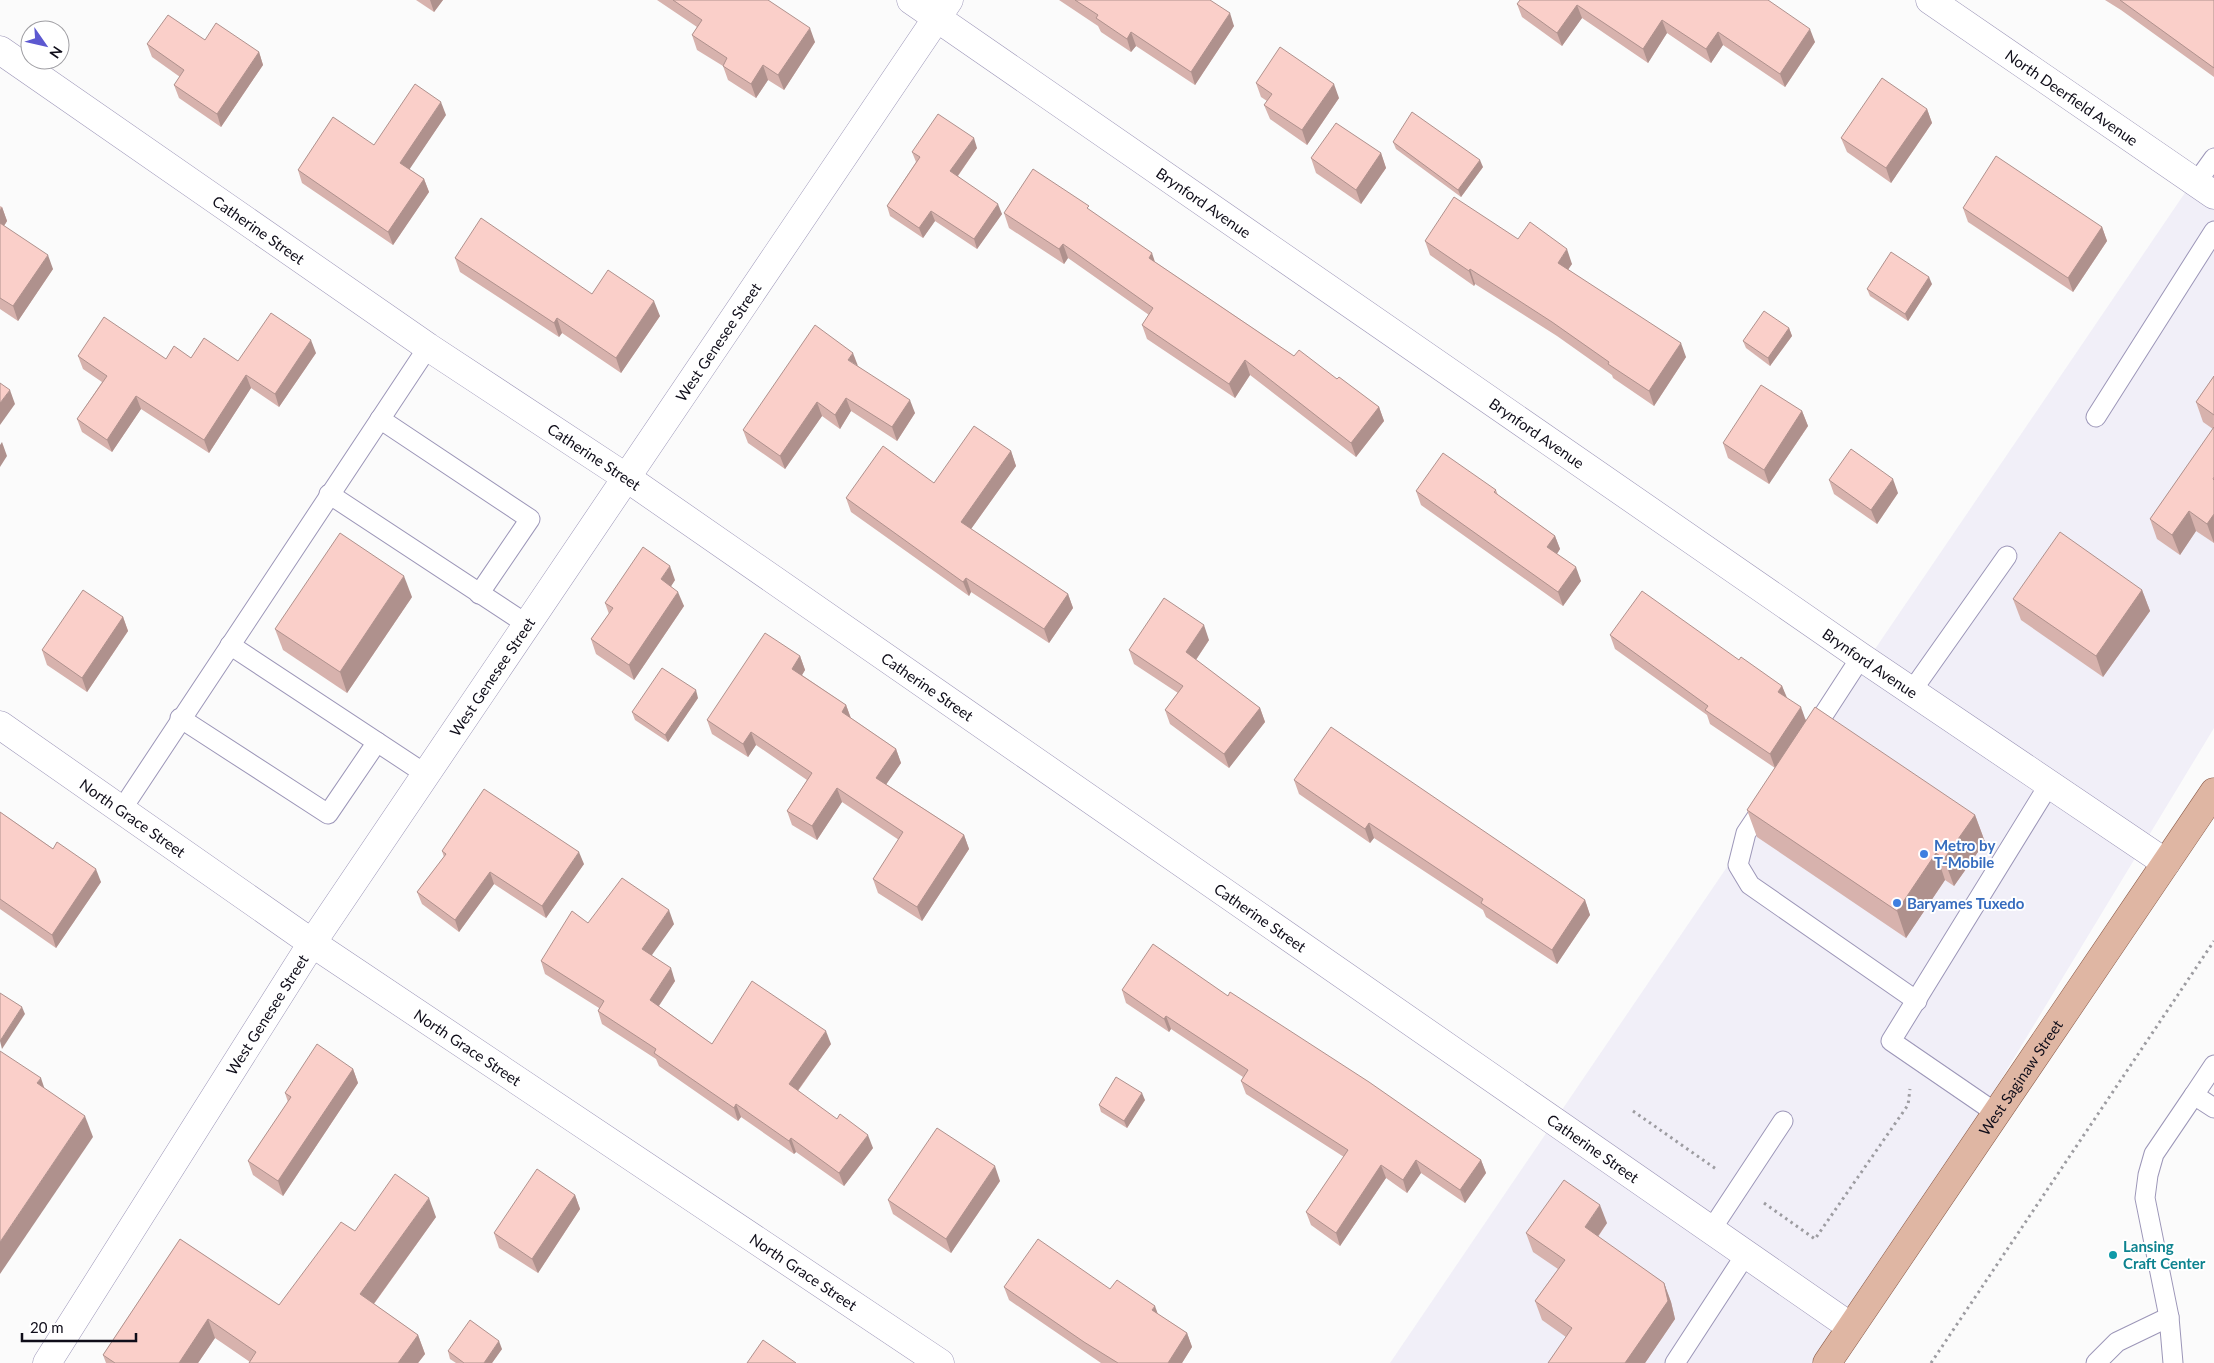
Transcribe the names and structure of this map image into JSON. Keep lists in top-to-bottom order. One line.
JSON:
{"streets":{"main road":["West Saginaw Street"],"street":["North Deerfield Avenue","Brynford Avenue","Catherine Street","West Genesee Street","North Grace Street"]},"crossings":[["Brynford Avenue","West Genesee Street"],["Brynford Avenue","West Saginaw Street"],["Catherine Street","West Genesee Street"],["Catherine Street","West Saginaw Street"],["West Genesee Street","North Grace Street"]],"places":["Metro by T-Mobile","Baryames Tuxedo","Lansing Craft Center"],"scale_bar":"20 m","north":"bottom right"}
